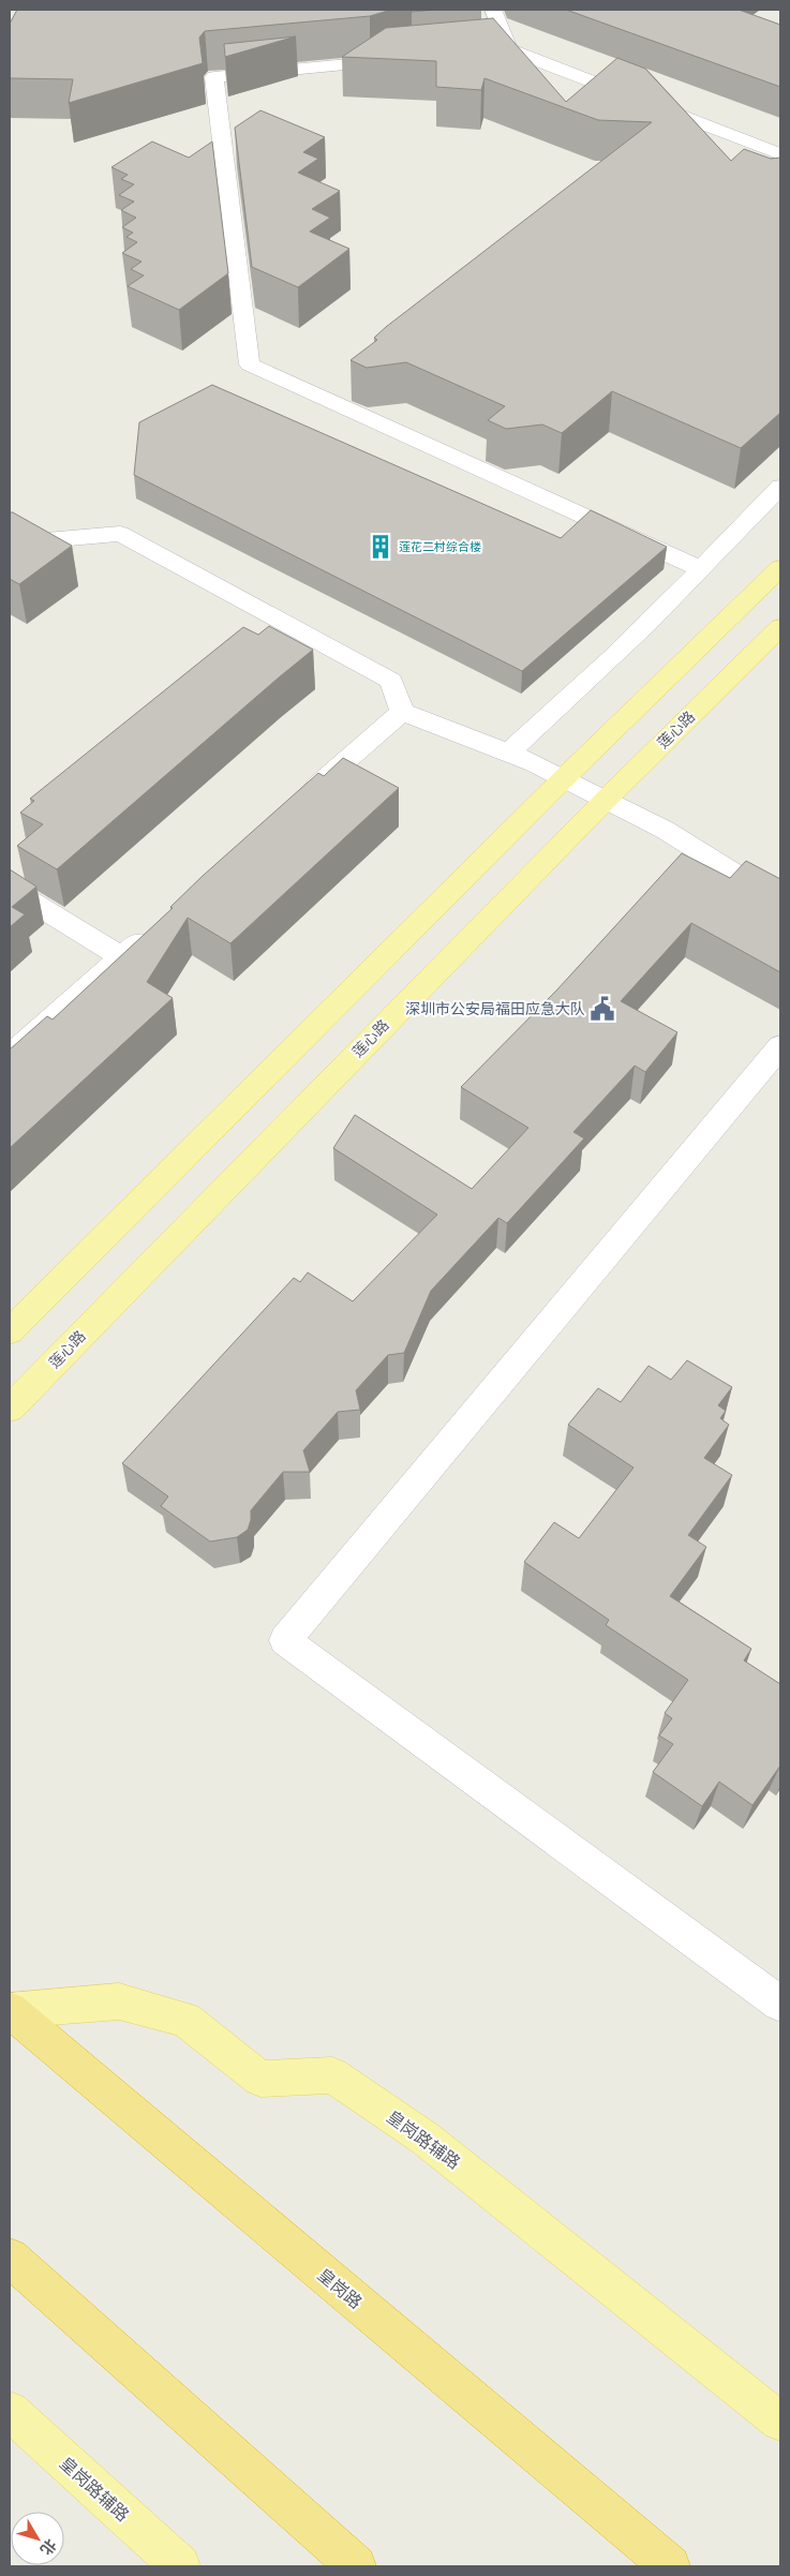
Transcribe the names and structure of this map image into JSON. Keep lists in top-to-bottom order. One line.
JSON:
{"streets":{"highway":["皇岗路"],"main road":["莲心路","皇岗路辅路"]},"crossings":[["皇岗路辅路","皇岗路"]],"places":{"building":["莲花二村综合楼"],"public building":["深圳市公安局福田应急大队"]},"north":"bottom right"}
